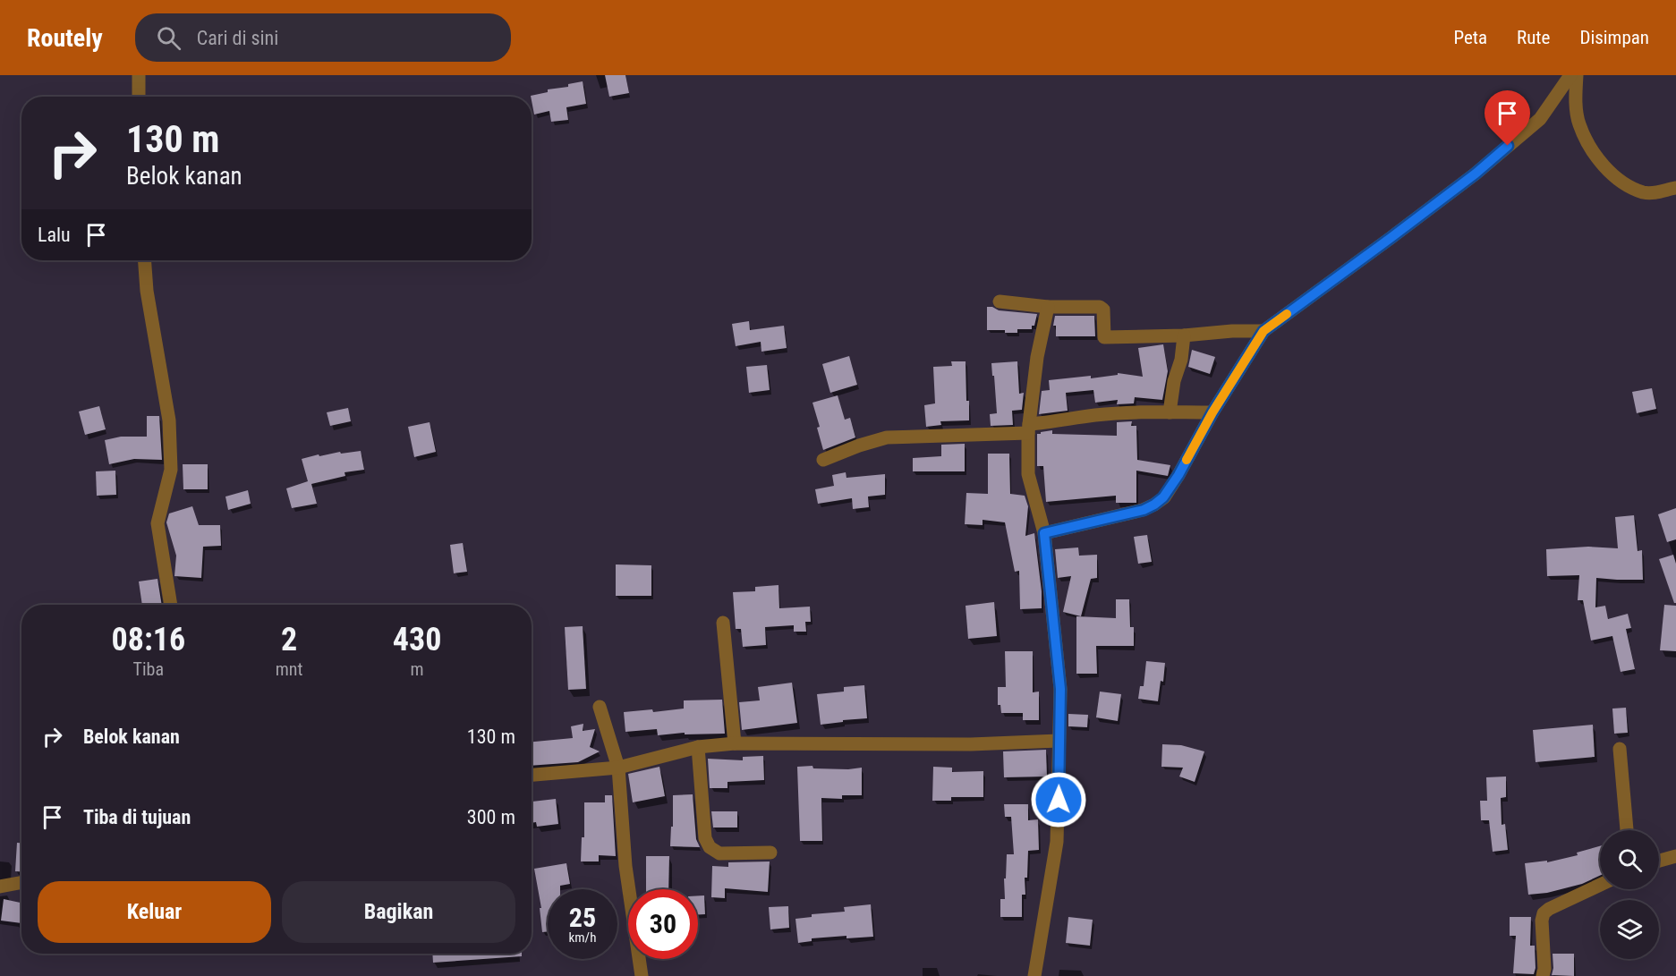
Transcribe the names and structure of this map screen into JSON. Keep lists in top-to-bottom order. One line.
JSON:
{"page":{"header":"Routely","search":"Cari di sini","nav":["Peta","Rute","Disimpan"],"turn":["130 m","Belok kanan"],"then":"Lalu","eta":["08:16","Tiba","2","mnt","430","m"],"list":[{"name":"Belok kanan","value":"130 m"},{"name":"Tiba di tujuan","value":"300 m"}],"buttons":["Keluar","Bagikan"],"speed":"25 km/h","limit":"30"}}
